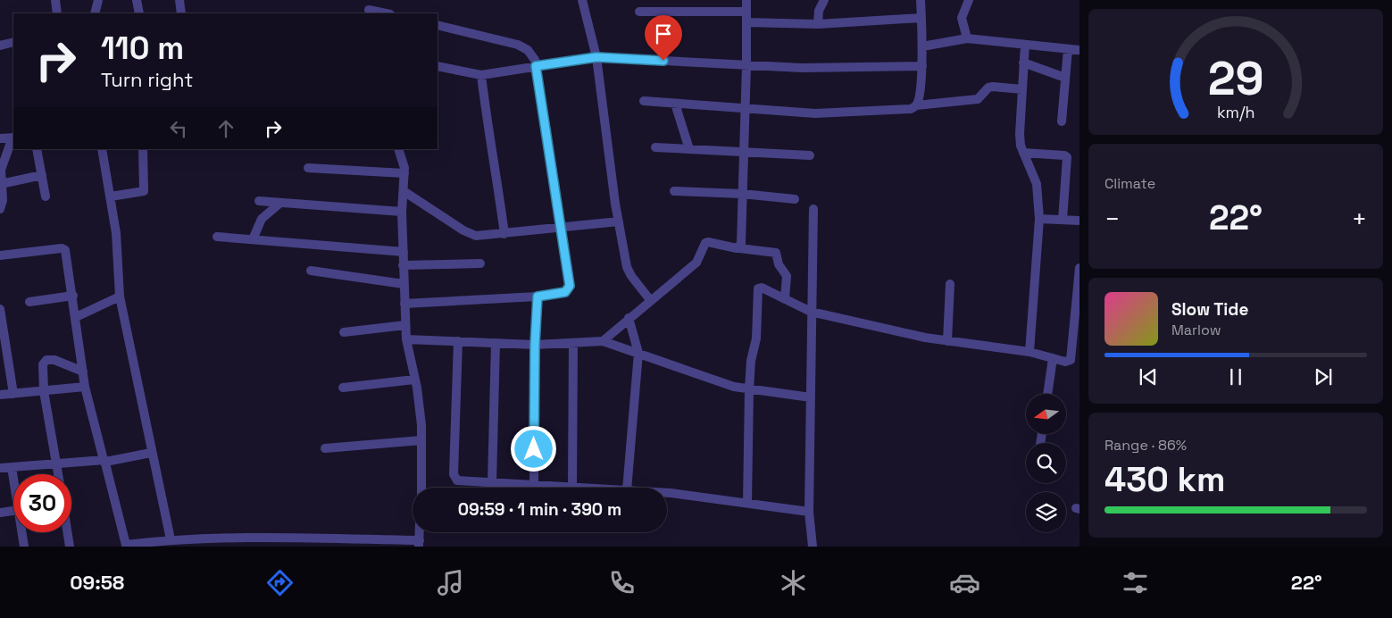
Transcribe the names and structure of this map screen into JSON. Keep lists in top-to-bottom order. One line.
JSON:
{"north":"left","page":{"turn":["110 m","Turn right"],"tile":["Climate",["Range · 86%","430 km"]],"heat":["−","22°","+"],"song":["Slow Tide","Marlow"],"limit":"30","trip":"09:59 · 1 min · 390 m","tabs":["09:58","22°"],"gauge":["29","km/h"]}}
